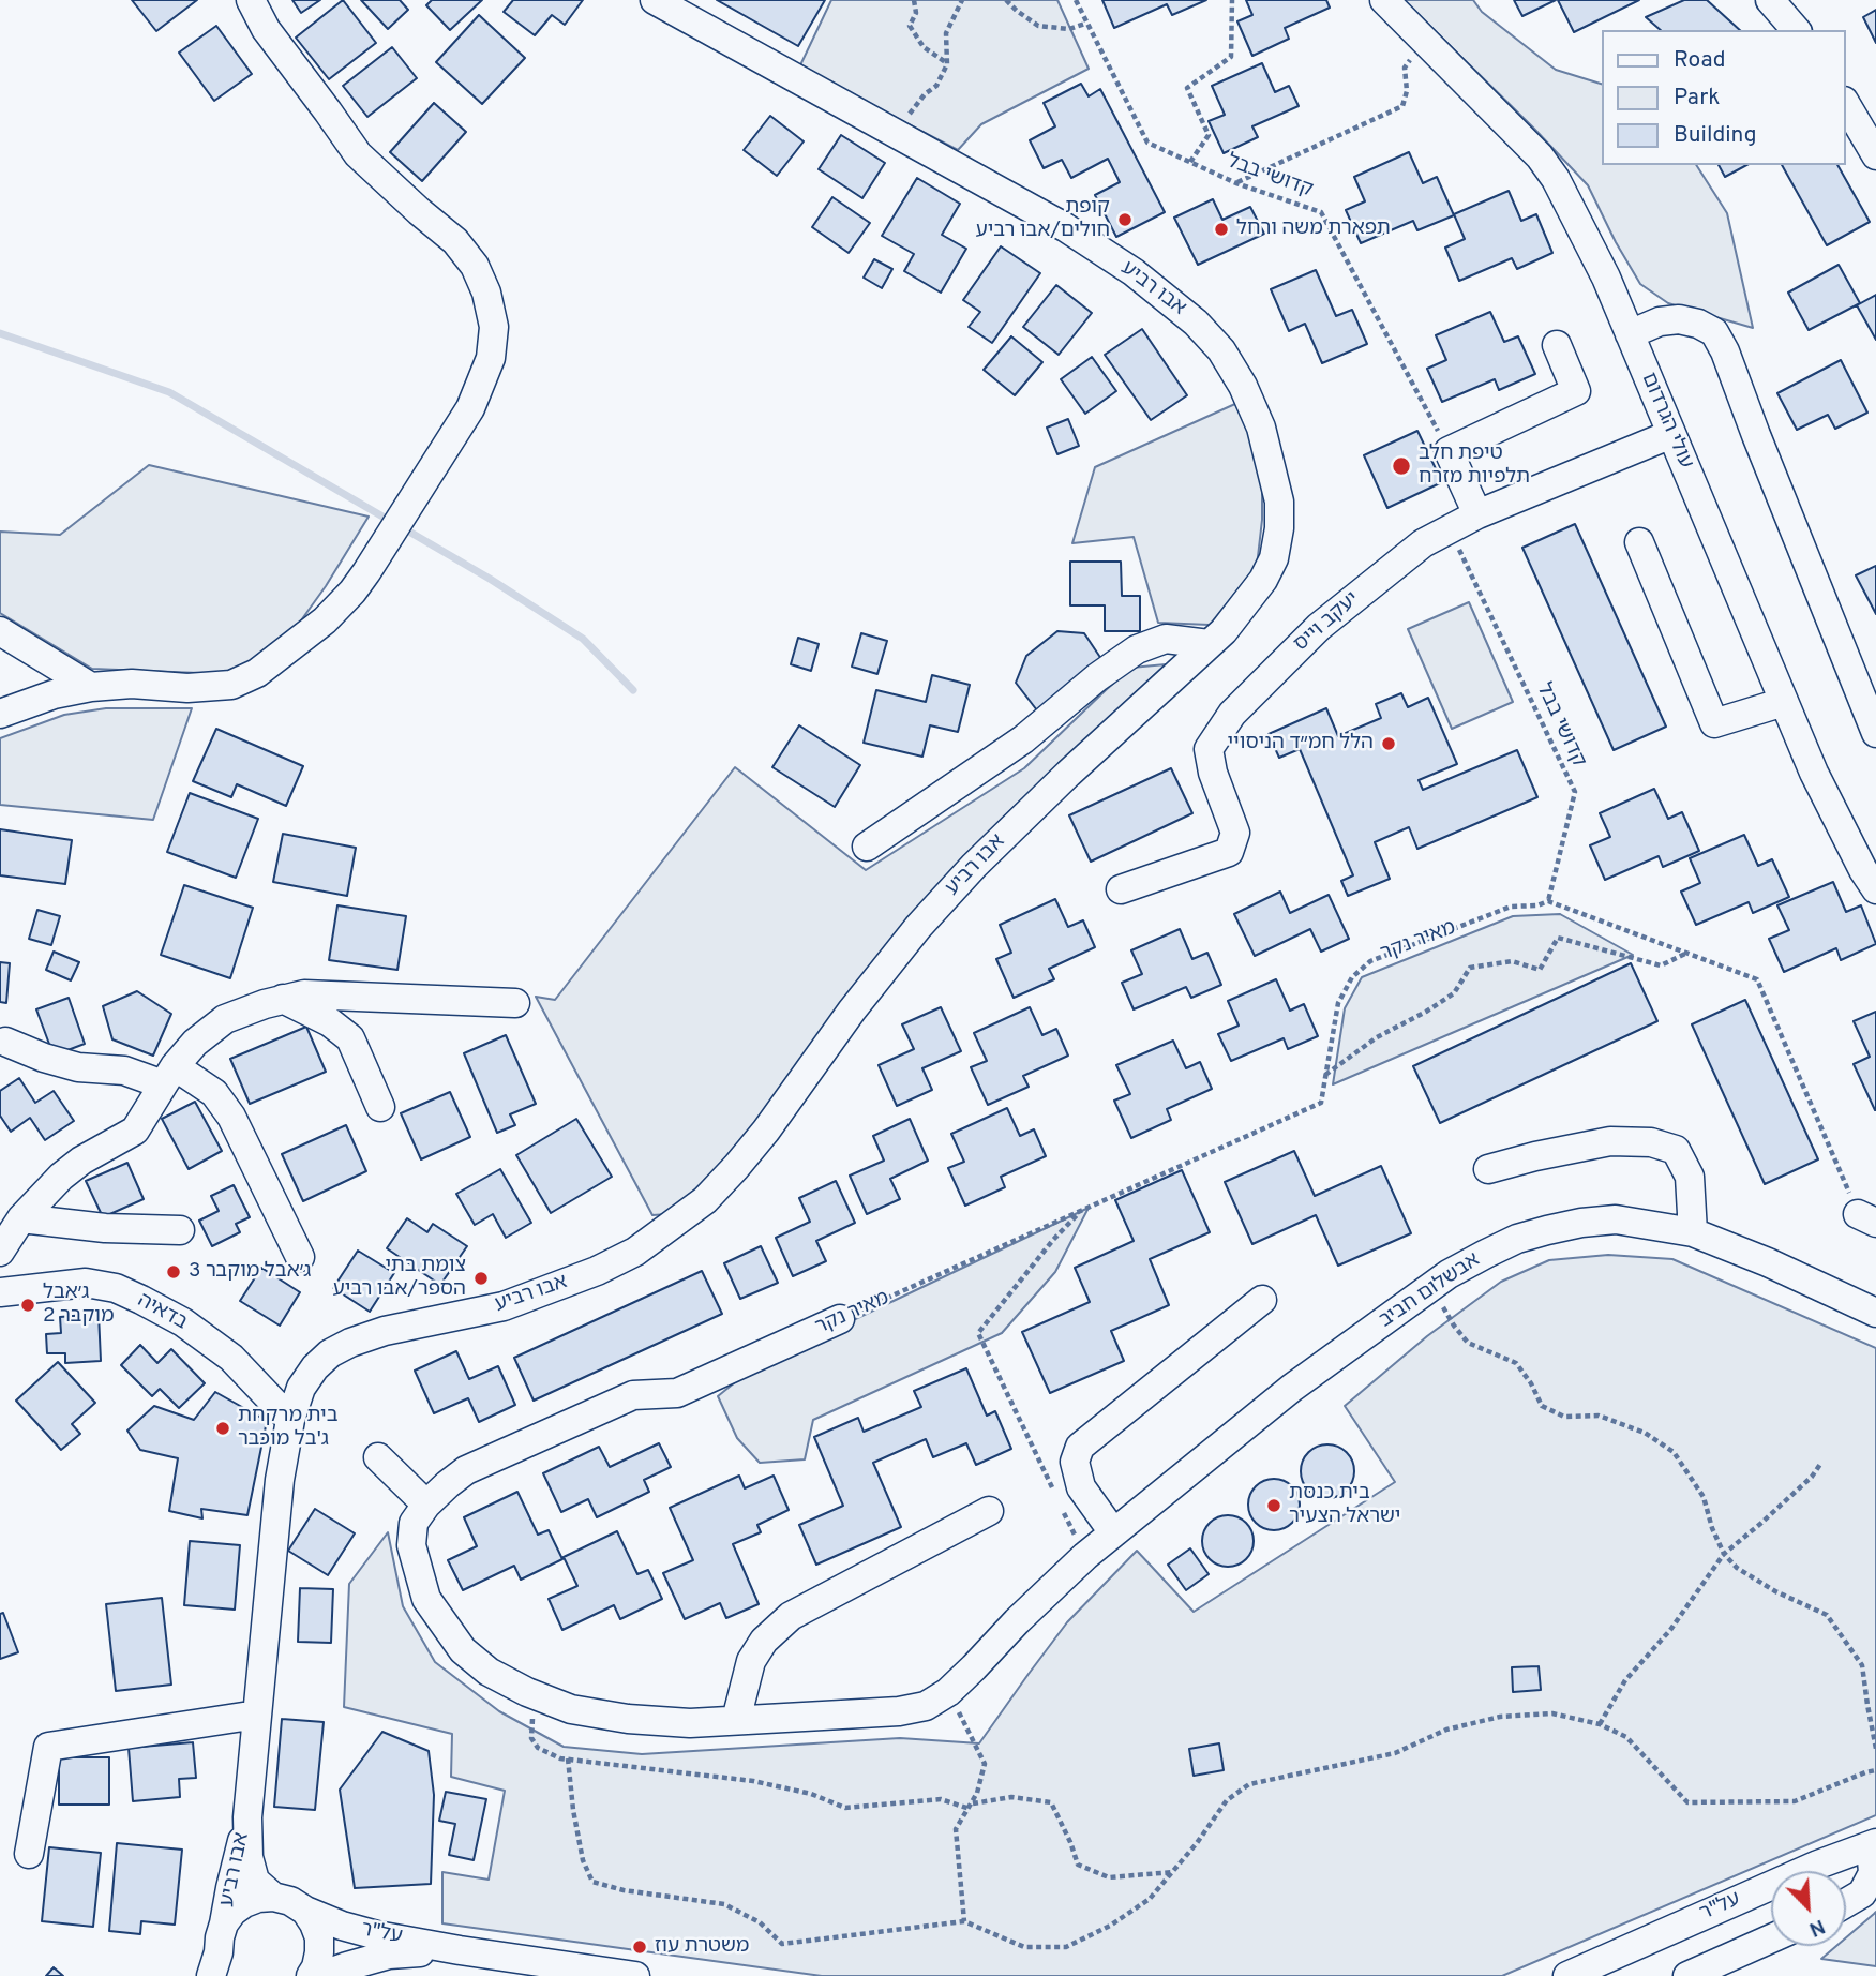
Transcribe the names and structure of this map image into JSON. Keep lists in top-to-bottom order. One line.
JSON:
{"streets":{"street":["אבו רביע","עולי הגרדום","יעקב וייס","מאיר נקר","אבשלום חביב","בדאיה","על\"ר"],"path":["קדושי בבל"]},"crossings":[["קדושי בבל","יעקב וייס"],["קדושי בבל","מאיר נקר"],["אבו רביע","בדאיה"],["אבו רביע","על\"ר"],["עולי הגרדום","יעקב וייס"],["מאיר נקר","אבשלום חביב"]],"places":["קופת חולים/אבו רביע","תפארת משה ורחל","טיפת חלב תלפיות מזרח","הלל חמ״ד הניסויי","ג׳אבל מוקבר 3","צומת בתי הספר/אבו רביע","ג׳אבל מוקבר 2","בית מרקחת ג'בל מוכבר","בית כנסת ישראל הצעיר","משטרת עוז"],"legend":["Road","Park","Building"],"north":"bottom right"}
